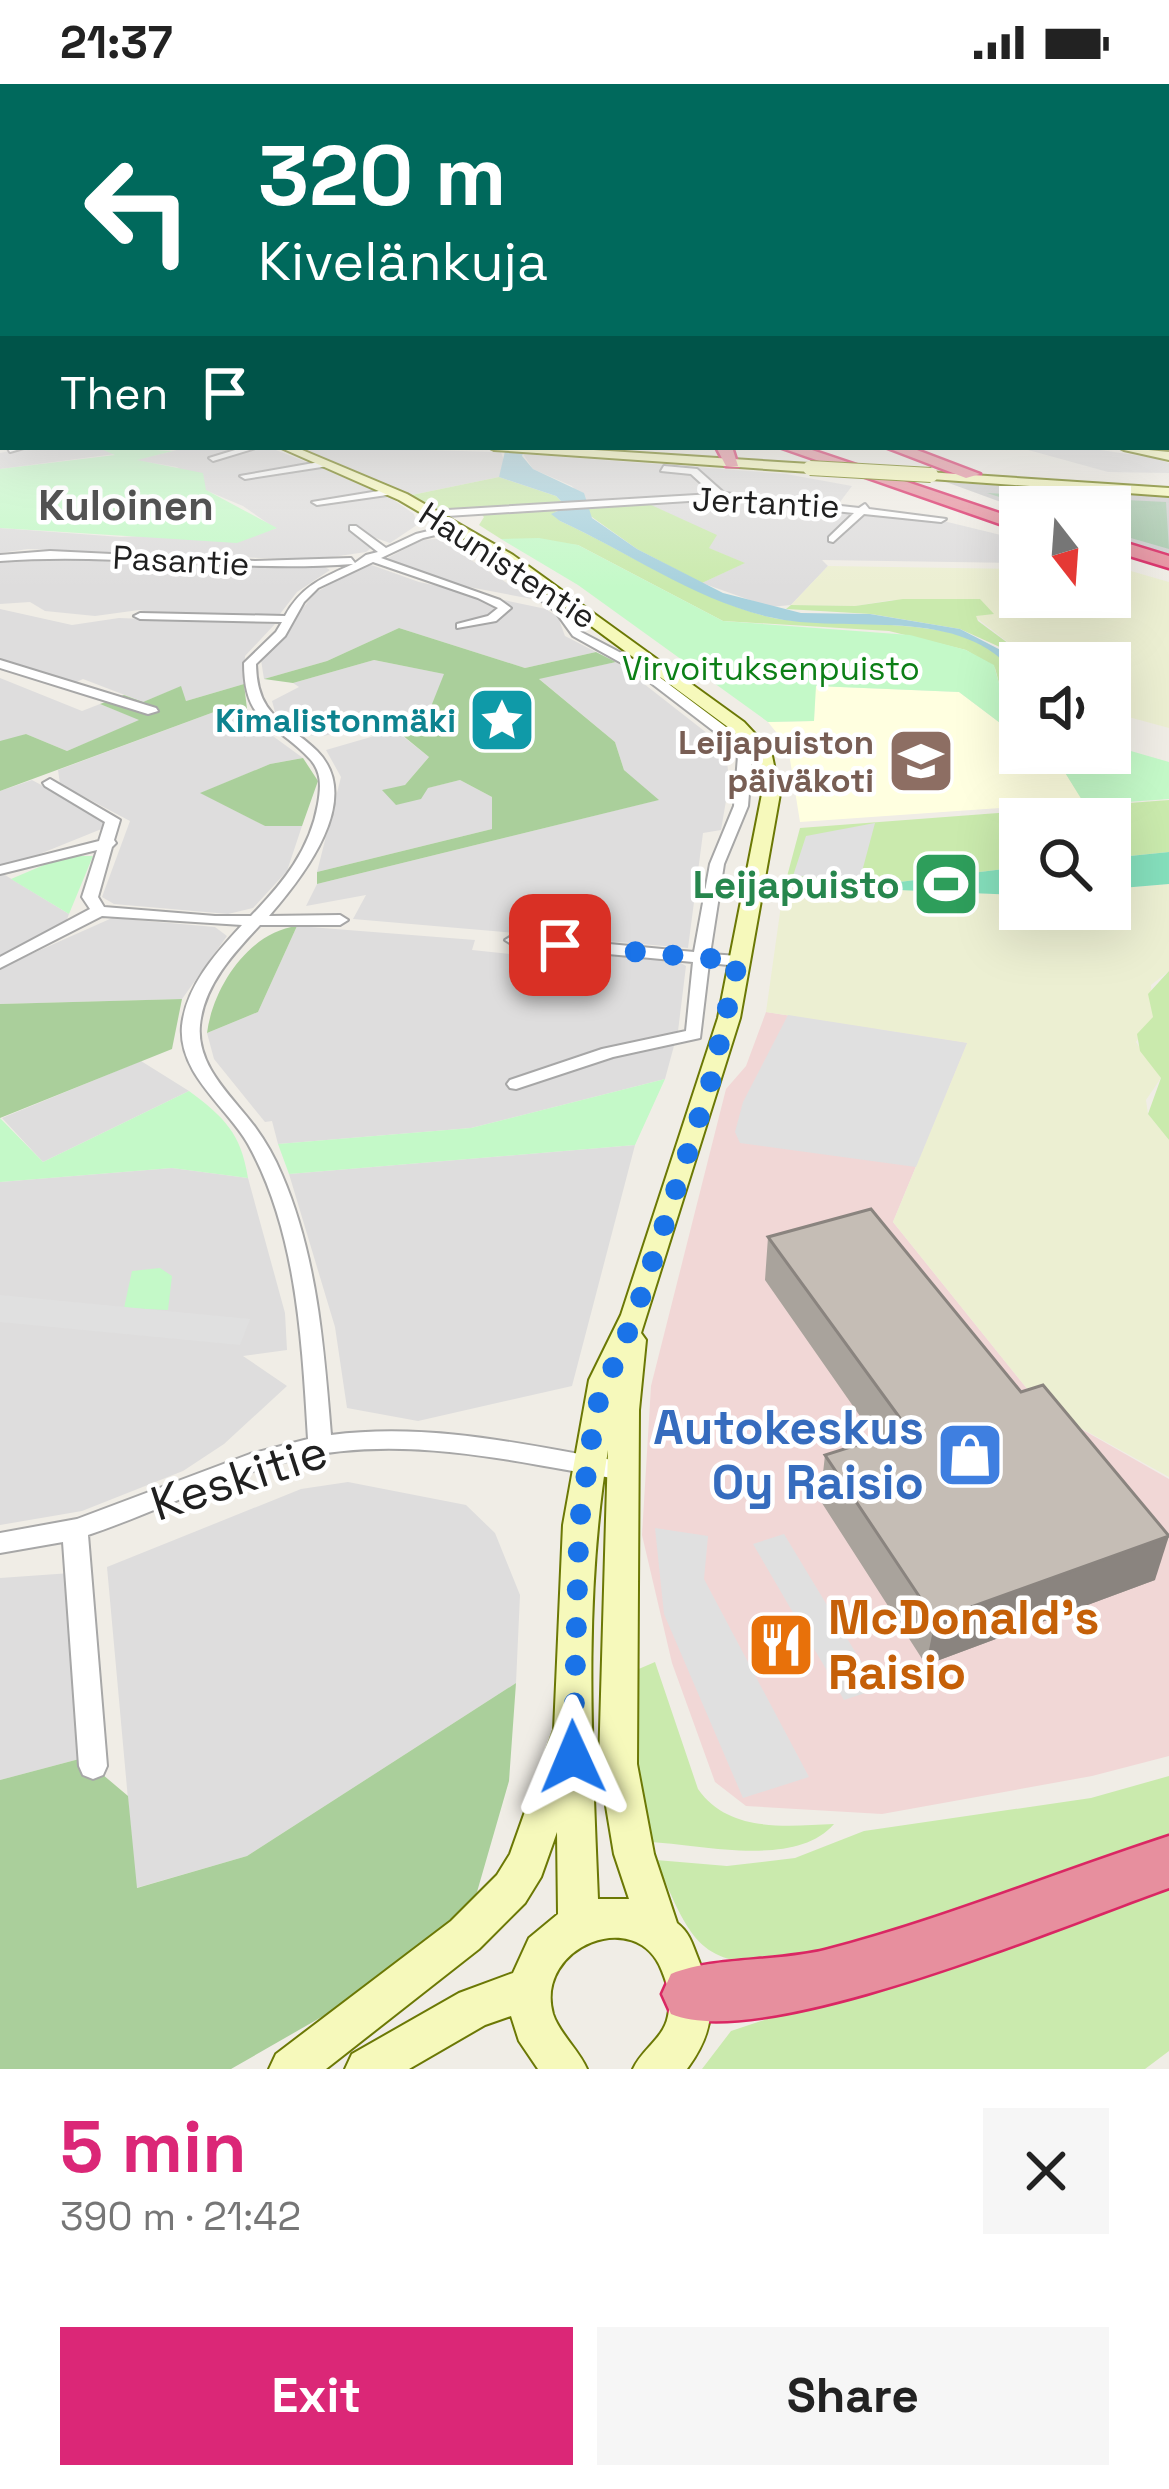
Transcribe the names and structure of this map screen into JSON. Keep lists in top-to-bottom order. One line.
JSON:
{"streets":{"street":["Jertantie","Pasantie","Haunistentie","Keskitie"]},"crossings":[["Jertantie","Haunistentie"],["Haunistentie","Keskitie"]],"districts":["Kuloinen"],"parks":["Virvoituksenpuisto"],"places":{"place":["Kimalistonmäki"],"school or university":["Leijapuiston päiväkoti"],"sports":["Leijapuisto"],"shop":["Autokeskus Oy Raisio"],"restaurant":["McDonald's Raisio"]},"north":"bottom","page":{"status":"21:37","turn":["320 m","Kivelänkuja"],"then":"Then","heading":["5 min","390 m · 21:42"],"buttons":["Exit","Share"]}}
